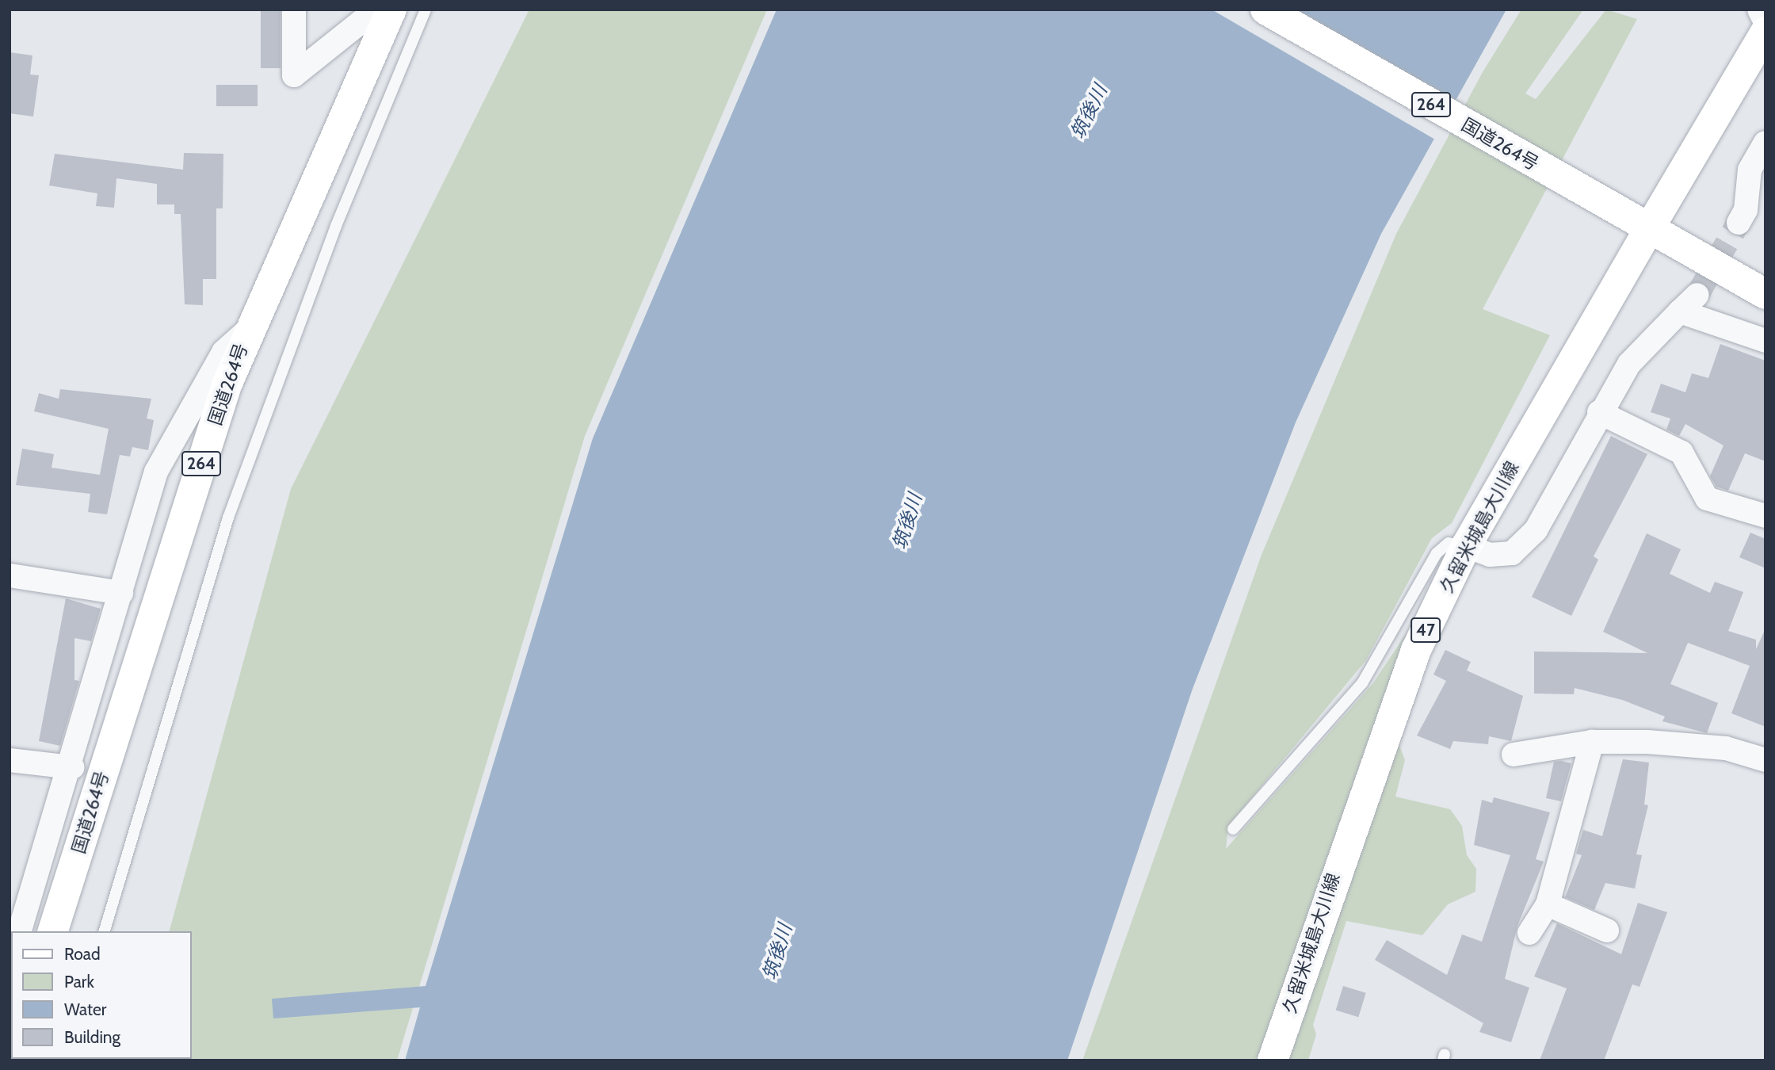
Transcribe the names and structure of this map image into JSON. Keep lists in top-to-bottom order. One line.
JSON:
{"streets":{"main road":["264","国道264号","久留米城島大川線","47"]},"crossings":[["264","国道264号"],["264","久留米城島大川線"],["国道264号","久留米城島大川線"]],"water":["筑後川"],"legend":["Road","Park","Water","Building"]}
